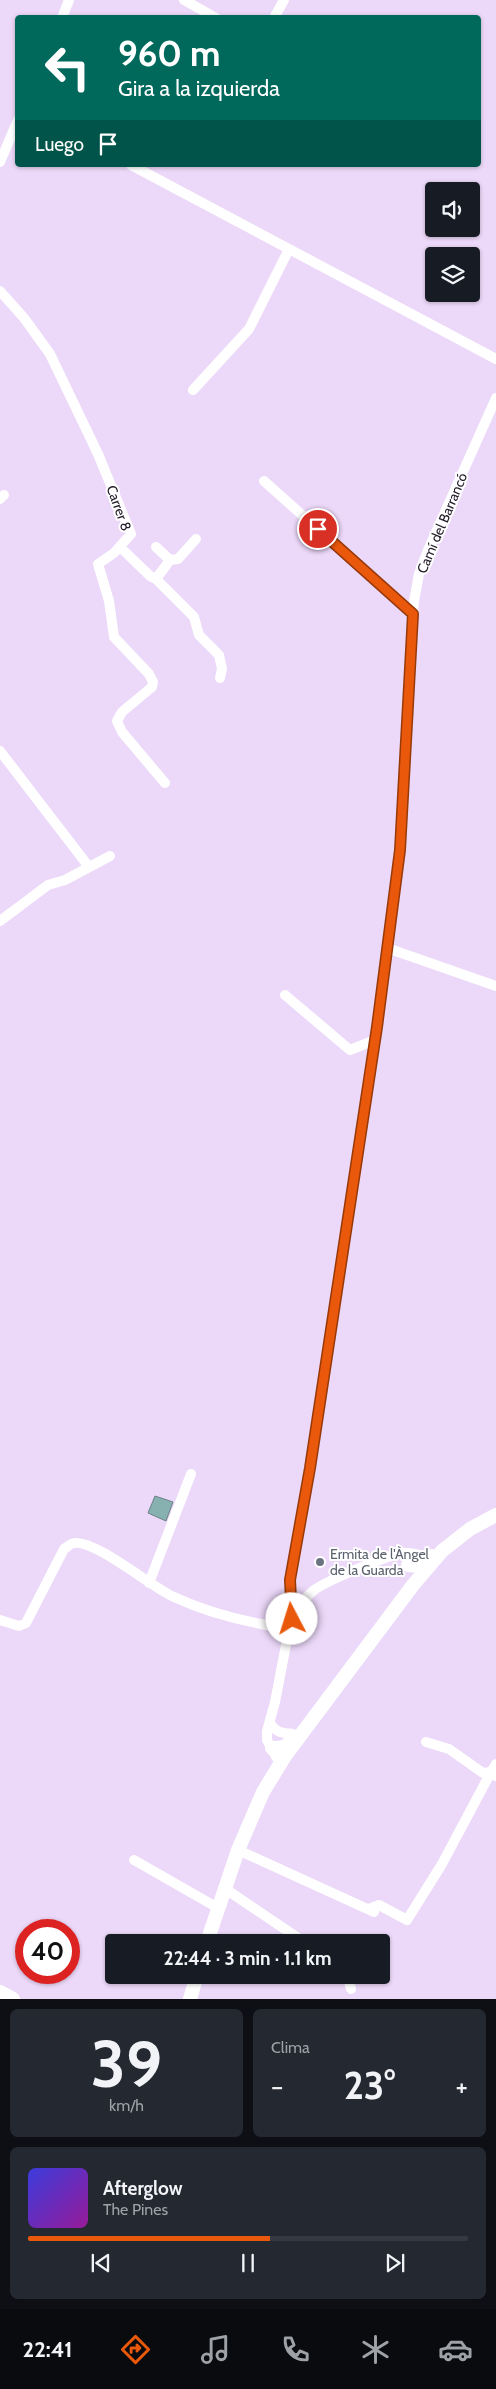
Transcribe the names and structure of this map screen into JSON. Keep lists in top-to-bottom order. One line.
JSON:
{"streets":{"street":["Carrer 8","Camí del Barrancó"]},"places":["Ermita de l'Àngel de la Guarda"],"page":{"turn":["960 m","Gira a la izquierda"],"then":"Luego","limit":"40","trip":"22:44 · 3 min · 1.1 km","tile":[["39","km/h"],"Clima"],"heat":["−","23°","+"],"song":["Afterglow","The Pines"],"tabs":"22:41"}}
